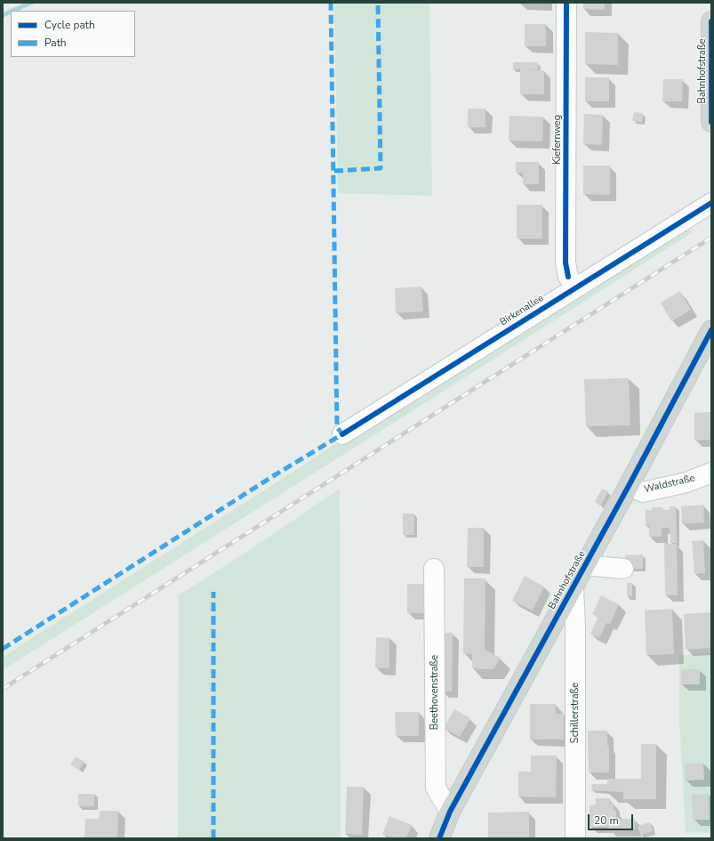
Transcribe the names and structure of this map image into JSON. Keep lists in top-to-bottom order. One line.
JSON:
{"streets":{"main road":["Bahnhofstraße"],"street":["Kiefernweg","Birkenallee","Waldstraße","Beethovenstraße","Schillerstraße"]},"crossings":[["Bahnhofstraße","Waldstraße"],["Bahnhofstraße","Beethovenstraße"],["Bahnhofstraße","Schillerstraße"]],"legend":["Cycle path","Path"],"scale_bar":"20 m"}
